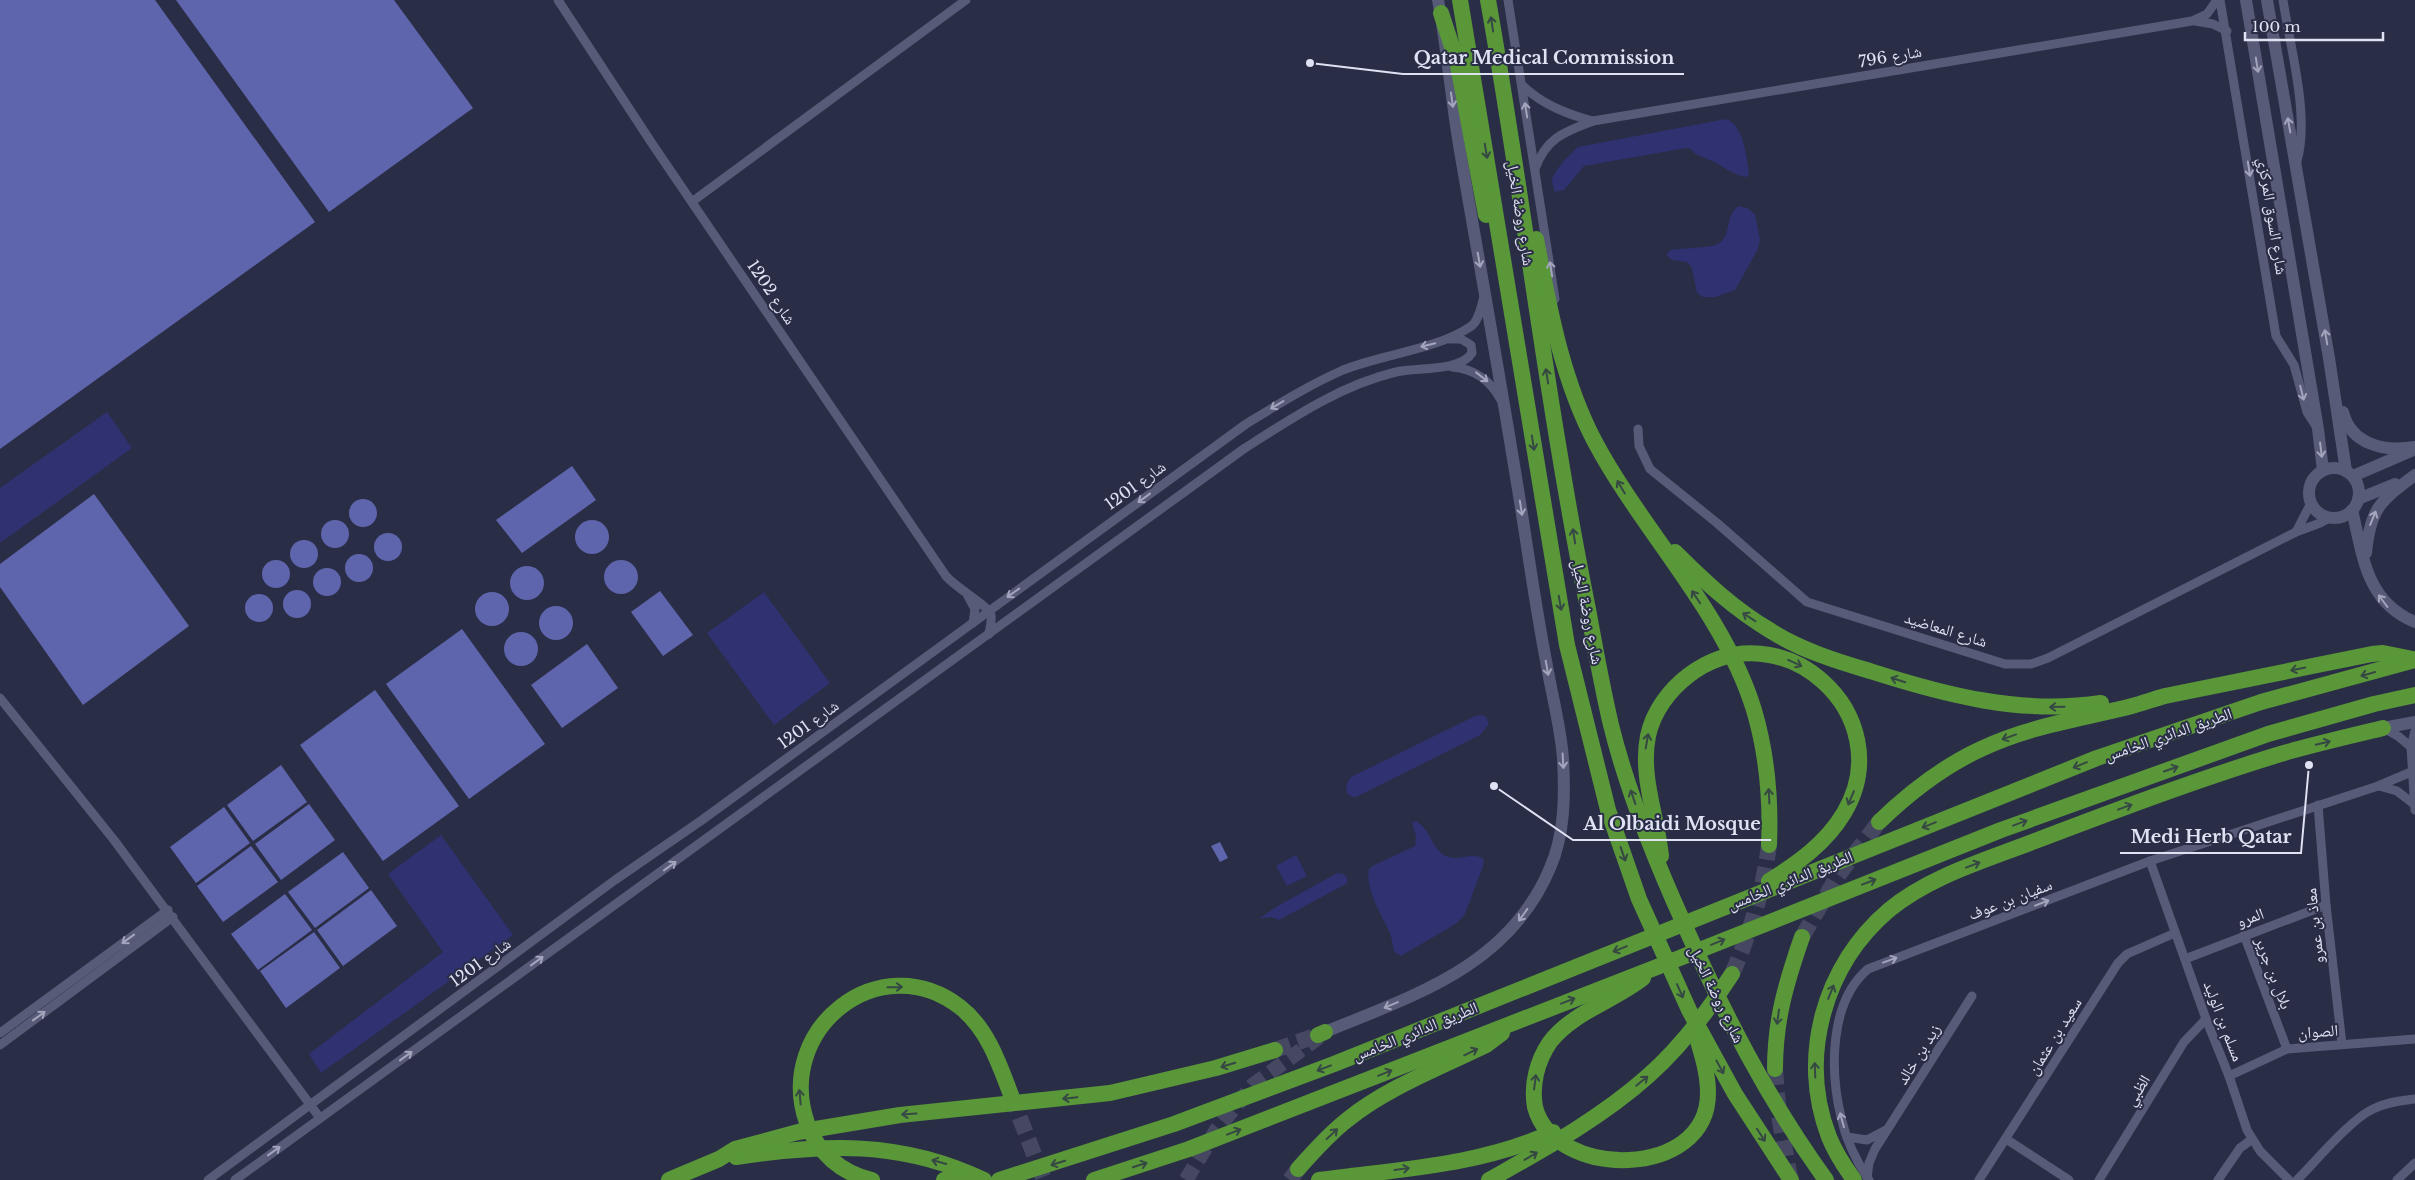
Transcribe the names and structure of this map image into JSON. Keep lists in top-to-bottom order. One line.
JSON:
{"streets":{"highway":["شارع روضة الخيل","الطريق الدائري الخامس"],"street":["شارع 796","شارع السوق المركزي","شارع 1202","شارع 1201","شارع المعاضيد","سفيان بن عوف","المرو","معاذ بن عمرو","بلال بن جرير","مسلم بن الوليد","الصوان","سعيد بن عثمان","زيد بن خالد","الظبي"]},"crossings":[["شارع 796","شارع روضة الخيل"],["شارع 796","شارع السوق المركزي"],["شارع السوق المركزي","شارع المعاضيد"],["شارع 1202","شارع 1201"],["سفيان بن عوف","معاذ بن عمرو"],["سفيان بن عوف","مسلم بن الوليد"],["سفيان بن عوف","زيد بن خالد"],["المرو","معاذ بن عمرو"],["المرو","بلال بن جرير"],["المرو","مسلم بن الوليد"],["معاذ بن عمرو","الصوان"],["بلال بن جرير","الصوان"],["مسلم بن الوليد","الصوان"],["مسلم بن الوليد","سعيد بن عثمان"],["مسلم بن الوليد","الظبي"]],"one_way":["سفيان بن عوف"],"places":["Qatar Medical Commission","Medi Herb Qatar","Al Olbaidi Mosque"],"scale_bar":"100 m"}
